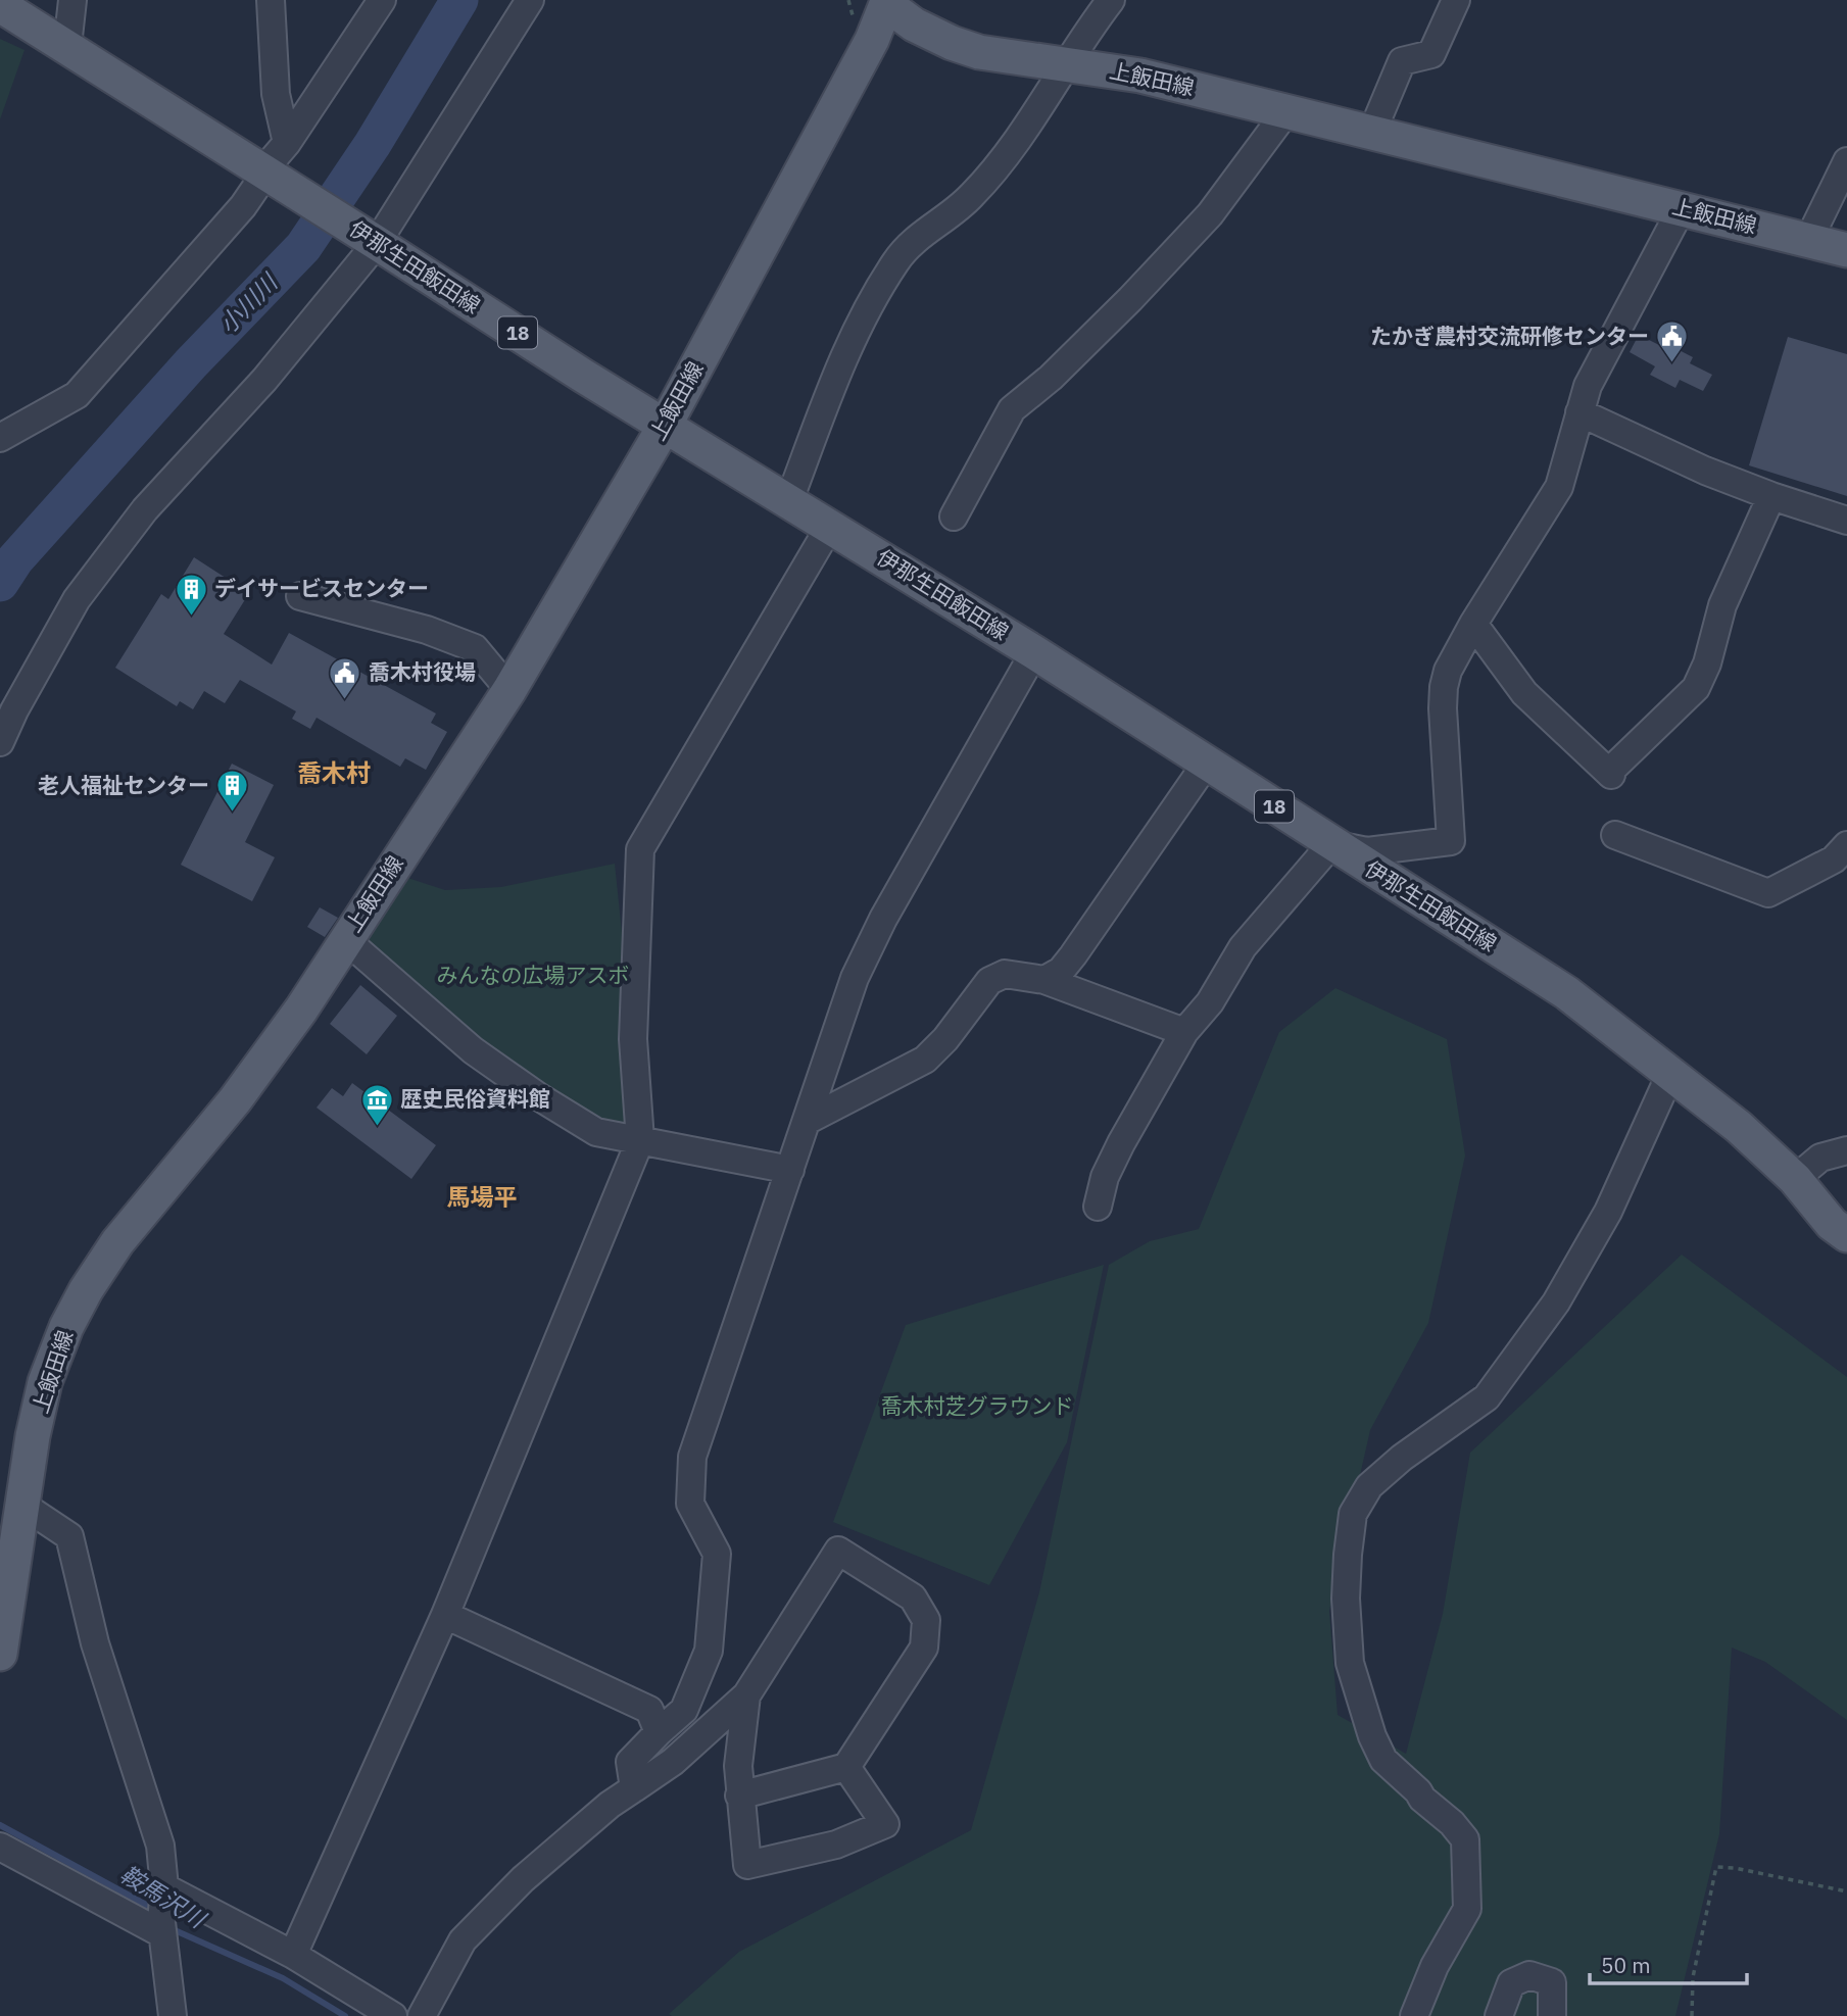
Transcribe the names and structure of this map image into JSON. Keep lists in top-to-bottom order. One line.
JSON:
{"streets":{"main road":["上飯田線","伊那生田飯田線","18"]},"crossings":[["上飯田線","伊那生田飯田線"]],"districts":["喬木村","馬場平"],"water":["小川川","鞍馬沢川"],"parks":["みんなの広場アスボ","喬木村芝グラウンド"],"places":{"public building":["たかぎ農村交流研修センター","喬木村役場"],"building":["デイサービスセンター","老人福祉センター"],"museum":["歴史民俗資料館"]},"scale_bar":"50 m"}
